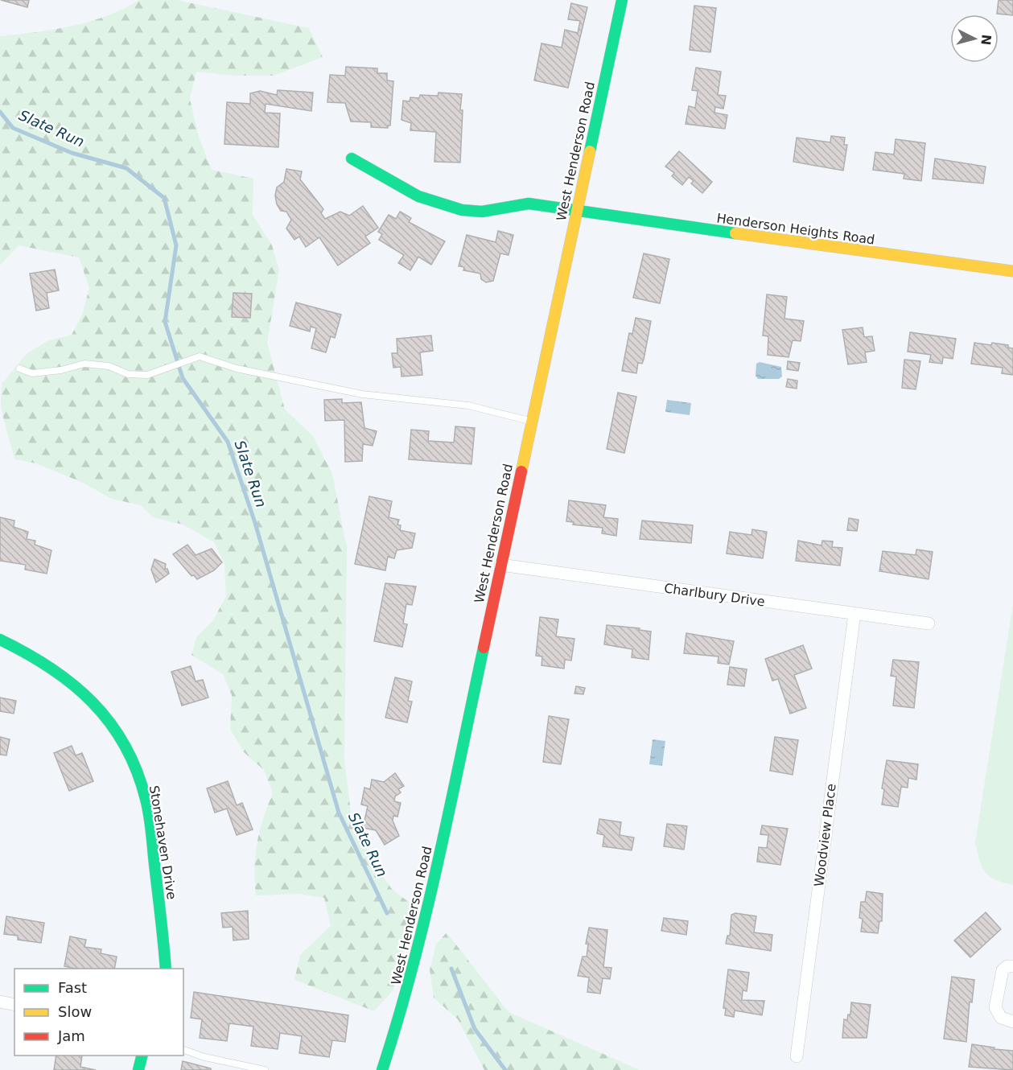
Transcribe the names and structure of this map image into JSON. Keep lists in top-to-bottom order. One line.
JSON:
{"streets":{"main road":["West Henderson Road","Henderson Heights Road","Stonehaven Drive"],"street":["Charlbury Drive","Woodview Place"]},"crossings":[["West Henderson Road","Henderson Heights Road"],["West Henderson Road","Charlbury Drive"],["Charlbury Drive","Woodview Place"]],"water":["Slate Run"],"legend":["Fast","Slow","Jam"],"north":"right"}
